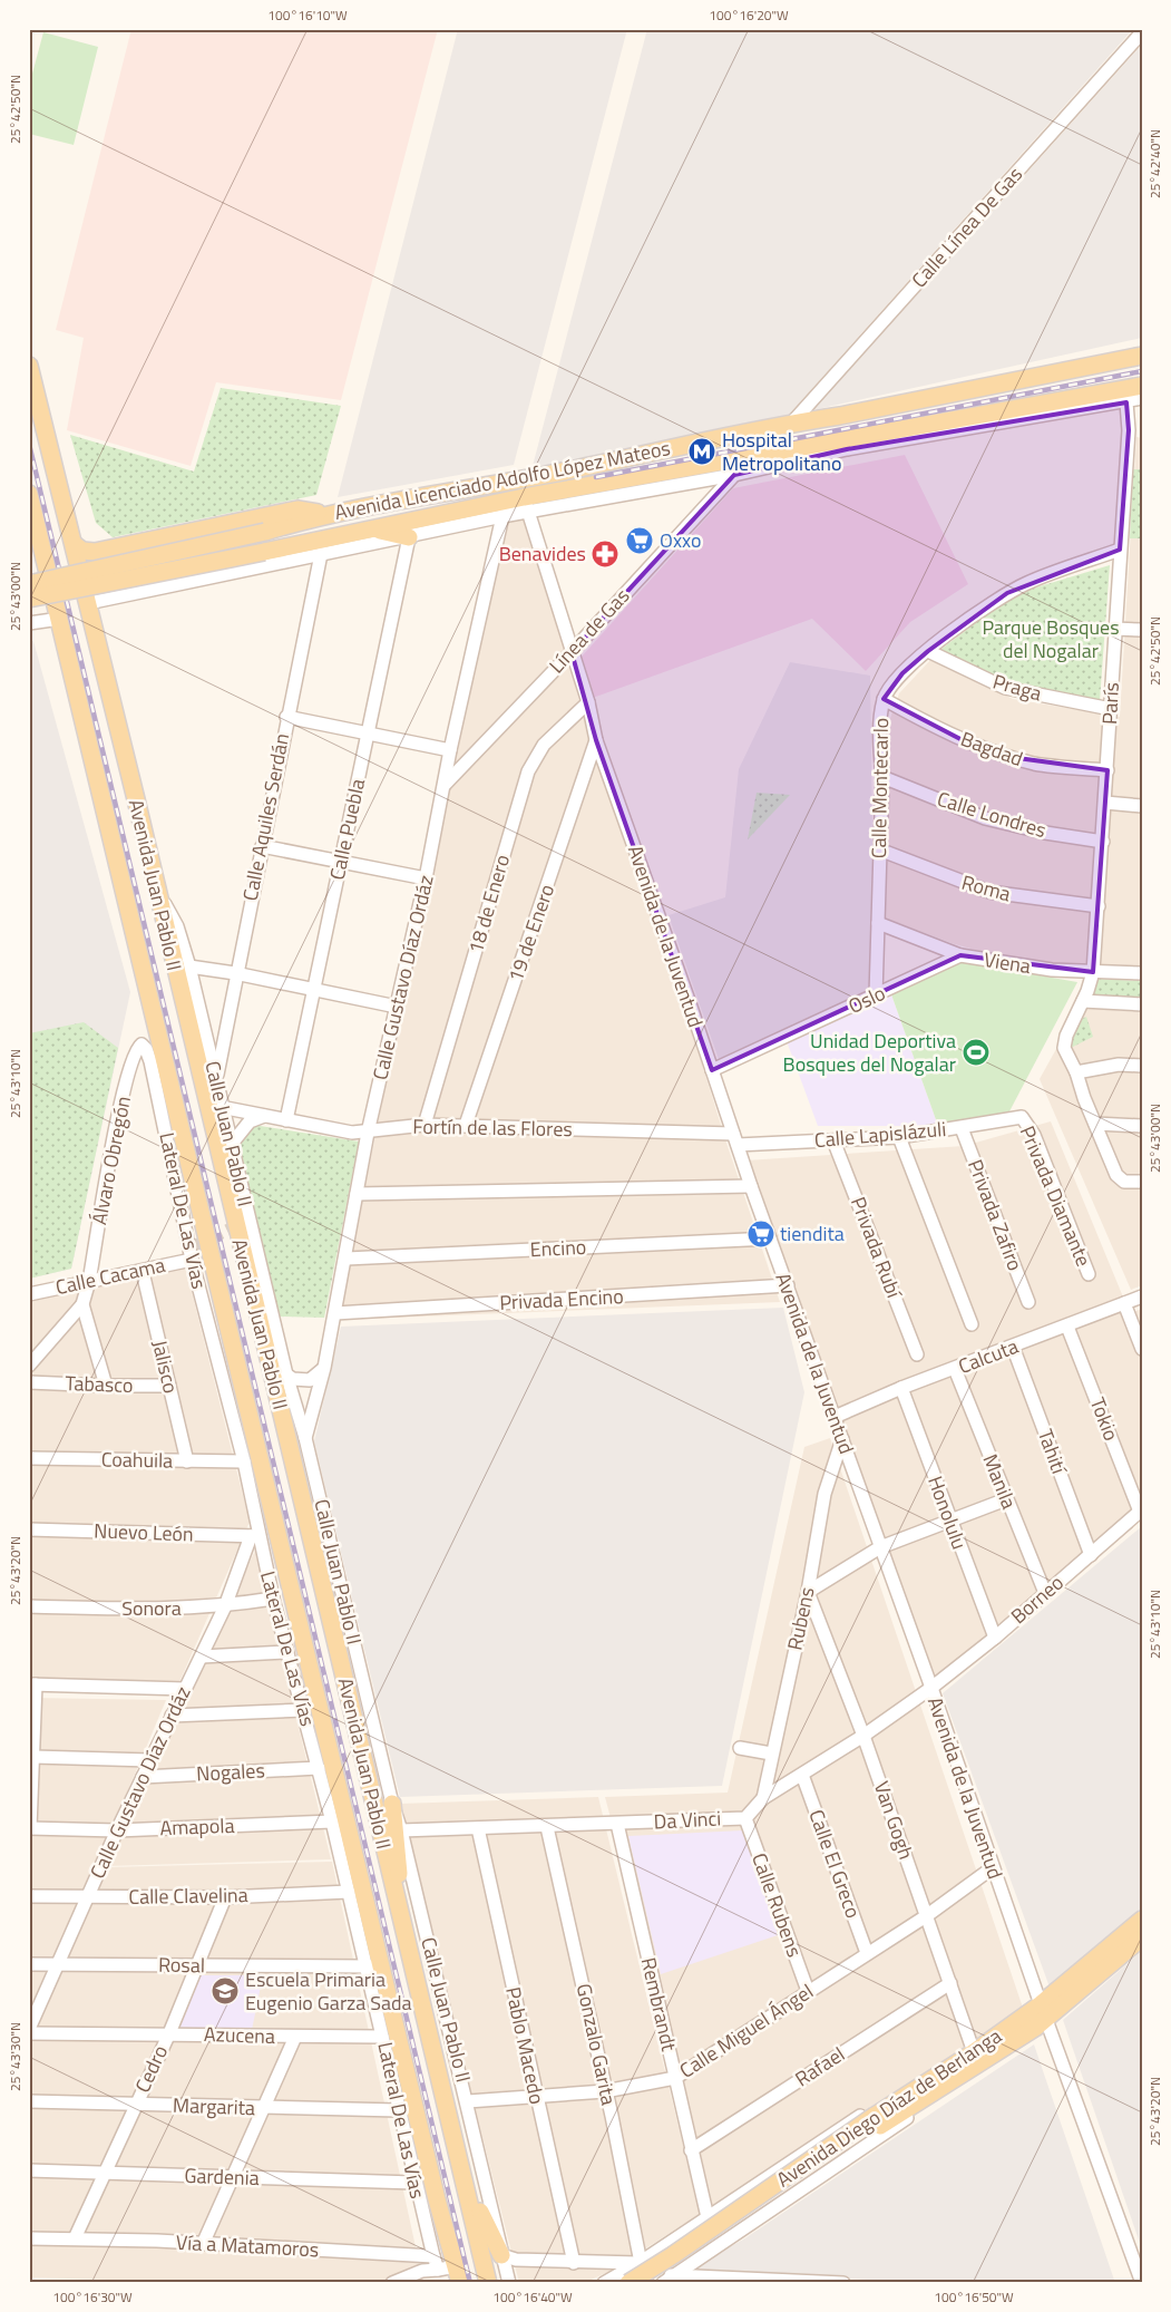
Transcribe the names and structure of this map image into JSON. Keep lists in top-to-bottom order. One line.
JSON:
{"streets":{"main road":["Avenida Licenciado Adolfo López Mateos","Avenida Juan Pablo II","Avenida Diego Díaz de Berlanga"],"street":["Calle Línea De Gas","Línea de Gas","Praga","París","Bagdad","Calle Montecarlo","Calle Londres","Calle Aquiles Serdán","Calle Puebla","Roma","18 de Enero","19 de Enero","Avenida de la Juventud","Viena","Calle Gustavo Díaz Ordáz","Oslo","Fortín de las Flores","Calle Juan Pablo II","Calle Lapislázuli","Álvaro Obregón","Privada Diamante","Lateral De Las Vías","Privada Zafiro","Privada Rubí","Encino","Calle Cacama","Privada Encino","Calcuta","Jalisco","Tabasco","Tokio","Tahití","Coahuila","Manila","Honolulu","Nuevo León","Borneo","Sonora","Rubens","Nogales","Da Vinci","Van Gogh","Amapola","Calle El Greco","Calle Clavelina","Calle Rubens","Rosal","Rembrandt","Calle Miguel Ángel","Azucena","Gonzalo Garita","Pablo Macedo","Rafael","Cedro","Margarita","Gardenia","Vía a Matamoros"]},"crossings":[["Calle Línea De Gas","Avenida Licenciado Adolfo López Mateos"],["Avenida Licenciado Adolfo López Mateos","Avenida de la Juventud"],["Línea de Gas","Avenida de la Juventud"],["Línea de Gas","Calle Gustavo Díaz Ordáz"],["Praga","París"],["Praga","Calle Montecarlo"],["París","Bagdad"],["París","Calle Montecarlo"],["París","Calle Londres"],["París","Roma"],["París","Viena"],["Bagdad","Calle Montecarlo"],["Calle Montecarlo","Calle Londres"],["Calle Montecarlo","Roma"],["Calle Montecarlo","Viena"],["Calle Montecarlo","Oslo"],["Calle Aquiles Serdán","Calle Juan Pablo II"],["Calle Puebla","Fortín de las Flores"],["Avenida Juan Pablo II","Calle Juan Pablo II"],["Avenida Juan Pablo II","Lateral De Las Vías"],["Avenida Juan Pablo II","Rosal"],["18 de Enero","Avenida de la Juventud"],["18 de Enero","Fortín de las Flores"],["19 de Enero","Avenida de la Juventud"],["19 de Enero","Fortín de las Flores"],["Avenida de la Juventud","Oslo"],["Avenida de la Juventud","Fortín de las Flores"],["Avenida de la Juventud","Calle Lapislázuli"],["Avenida de la Juventud","Encino"],["Avenida de la Juventud","Privada Encino"],["Avenida de la Juventud","Calcuta"],["Avenida de la Juventud","Borneo"],["Avenida de la Juventud","Rubens"],["Avenida de la Juventud","Da Vinci"],["Avenida de la Juventud","Calle Miguel Ángel"],["Avenida de la Juventud","Avenida Diego Díaz de Berlanga"],["Viena","Oslo"],["Calle Gustavo Díaz Ordáz","Fortín de las Flores"],["Calle Gustavo Díaz Ordáz","Calle Juan Pablo II"],["Calle Gustavo Díaz Ordáz","Lateral De Las Vías"],["Calle Gustavo Díaz Ordáz","Encino"],["Calle Gustavo Díaz Ordáz","Privada Encino"],["Calle Gustavo Díaz Ordáz","Nuevo León"],["Calle Gustavo Díaz Ordáz","Sonora"],["Calle Gustavo Díaz Ordáz","Nogales"],["Calle Gustavo Díaz Ordáz","Amapola"],["Calle Gustavo Díaz Ordáz","Calle Clavelina"],["Calle Gustavo Díaz Ordáz","Rosal"],["Fortín de las Flores","Calle Juan Pablo II"],["Fortín de las Flores","Calle Lapislázuli"],["Calle Juan Pablo II","Da Vinci"],["Calle Juan Pablo II","Calle Miguel Ángel"],["Calle Lapislázuli","Privada Diamante"],["Calle Lapislázuli","Privada Zafiro"],["Calle Lapislázuli","Privada Rubí"],["Álvaro Obregón","Lateral De Las Vías"],["Álvaro Obregón","Calle Cacama"],["Lateral De Las Vías","Calle Cacama"],["Lateral De Las Vías","Coahuila"],["Lateral De Las Vías","Nuevo León"],["Lateral De Las Vías","Sonora"],["Lateral De Las Vías","Nogales"],["Lateral De Las Vías","Amapola"],["Lateral De Las Vías","Calle Clavelina"],["Lateral De Las Vías","Rosal"],["Lateral De Las Vías","Azucena"],["Lateral De Las Vías","Margarita"],["Lateral De Las Vías","Gardenia"],["Lateral De Las Vías","Vía a Matamoros"],["Calle Cacama","Jalisco"],["Calcuta","Tokio"],["Calcuta","Tahití"],["Calcuta","Manila"],["Calcuta","Honolulu"],["Jalisco","Tabasco"],["Jalisco","Coahuila"],["Tokio","Borneo"],["Tahití","Borneo"],["Manila","Borneo"],["Honolulu","Borneo"],["Borneo","Da Vinci"],["Rubens","Da Vinci"],["Rubens","Van Gogh"],["Da Vinci","Van Gogh"],["Da Vinci","Calle El Greco"],["Da Vinci","Calle Rubens"],["Da Vinci","Rembrandt"],["Da Vinci","Gonzalo Garita"],["Da Vinci","Pablo Macedo"],["Van Gogh","Calle Miguel Ángel"],["Van Gogh","Rafael"],["Van Gogh","Avenida Diego Díaz de Berlanga"],["Calle El Greco","Calle Miguel Ángel"],["Calle Clavelina","Cedro"],["Calle Rubens","Calle Miguel Ángel"],["Rosal","Cedro"],["Rembrandt","Calle Miguel Ángel"],["Rembrandt","Rafael"],["Calle Miguel Ángel","Gonzalo Garita"],["Calle Miguel Ángel","Pablo Macedo"],["Azucena","Cedro"],["Gonzalo Garita","Avenida Diego Díaz de Berlanga"],["Cedro","Margarita"],["Cedro","Gardenia"],["Cedro","Vía a Matamoros"]],"parks":["Parque Bosques del Nogalar"],"places":{"metro station":["Hospital Metropolitano"],"supermarket":["Oxxo","tiendita"],"pharmacy":["Benavides"],"sports":["Unidad Deportiva Bosques del Nogalar"],"school or university":["Escuela Primaria Eugenio Garza Sada"]},"coordinates":["100°16'10\"W","100°16'20\"W","25°42'50\"N","25°42'40\"N","25°43'00\"N","25°43'10\"N","25°43'20\"N","25°43'30\"N","100°16'30\"W","100°16'40\"W","100°16'50\"W"]}
